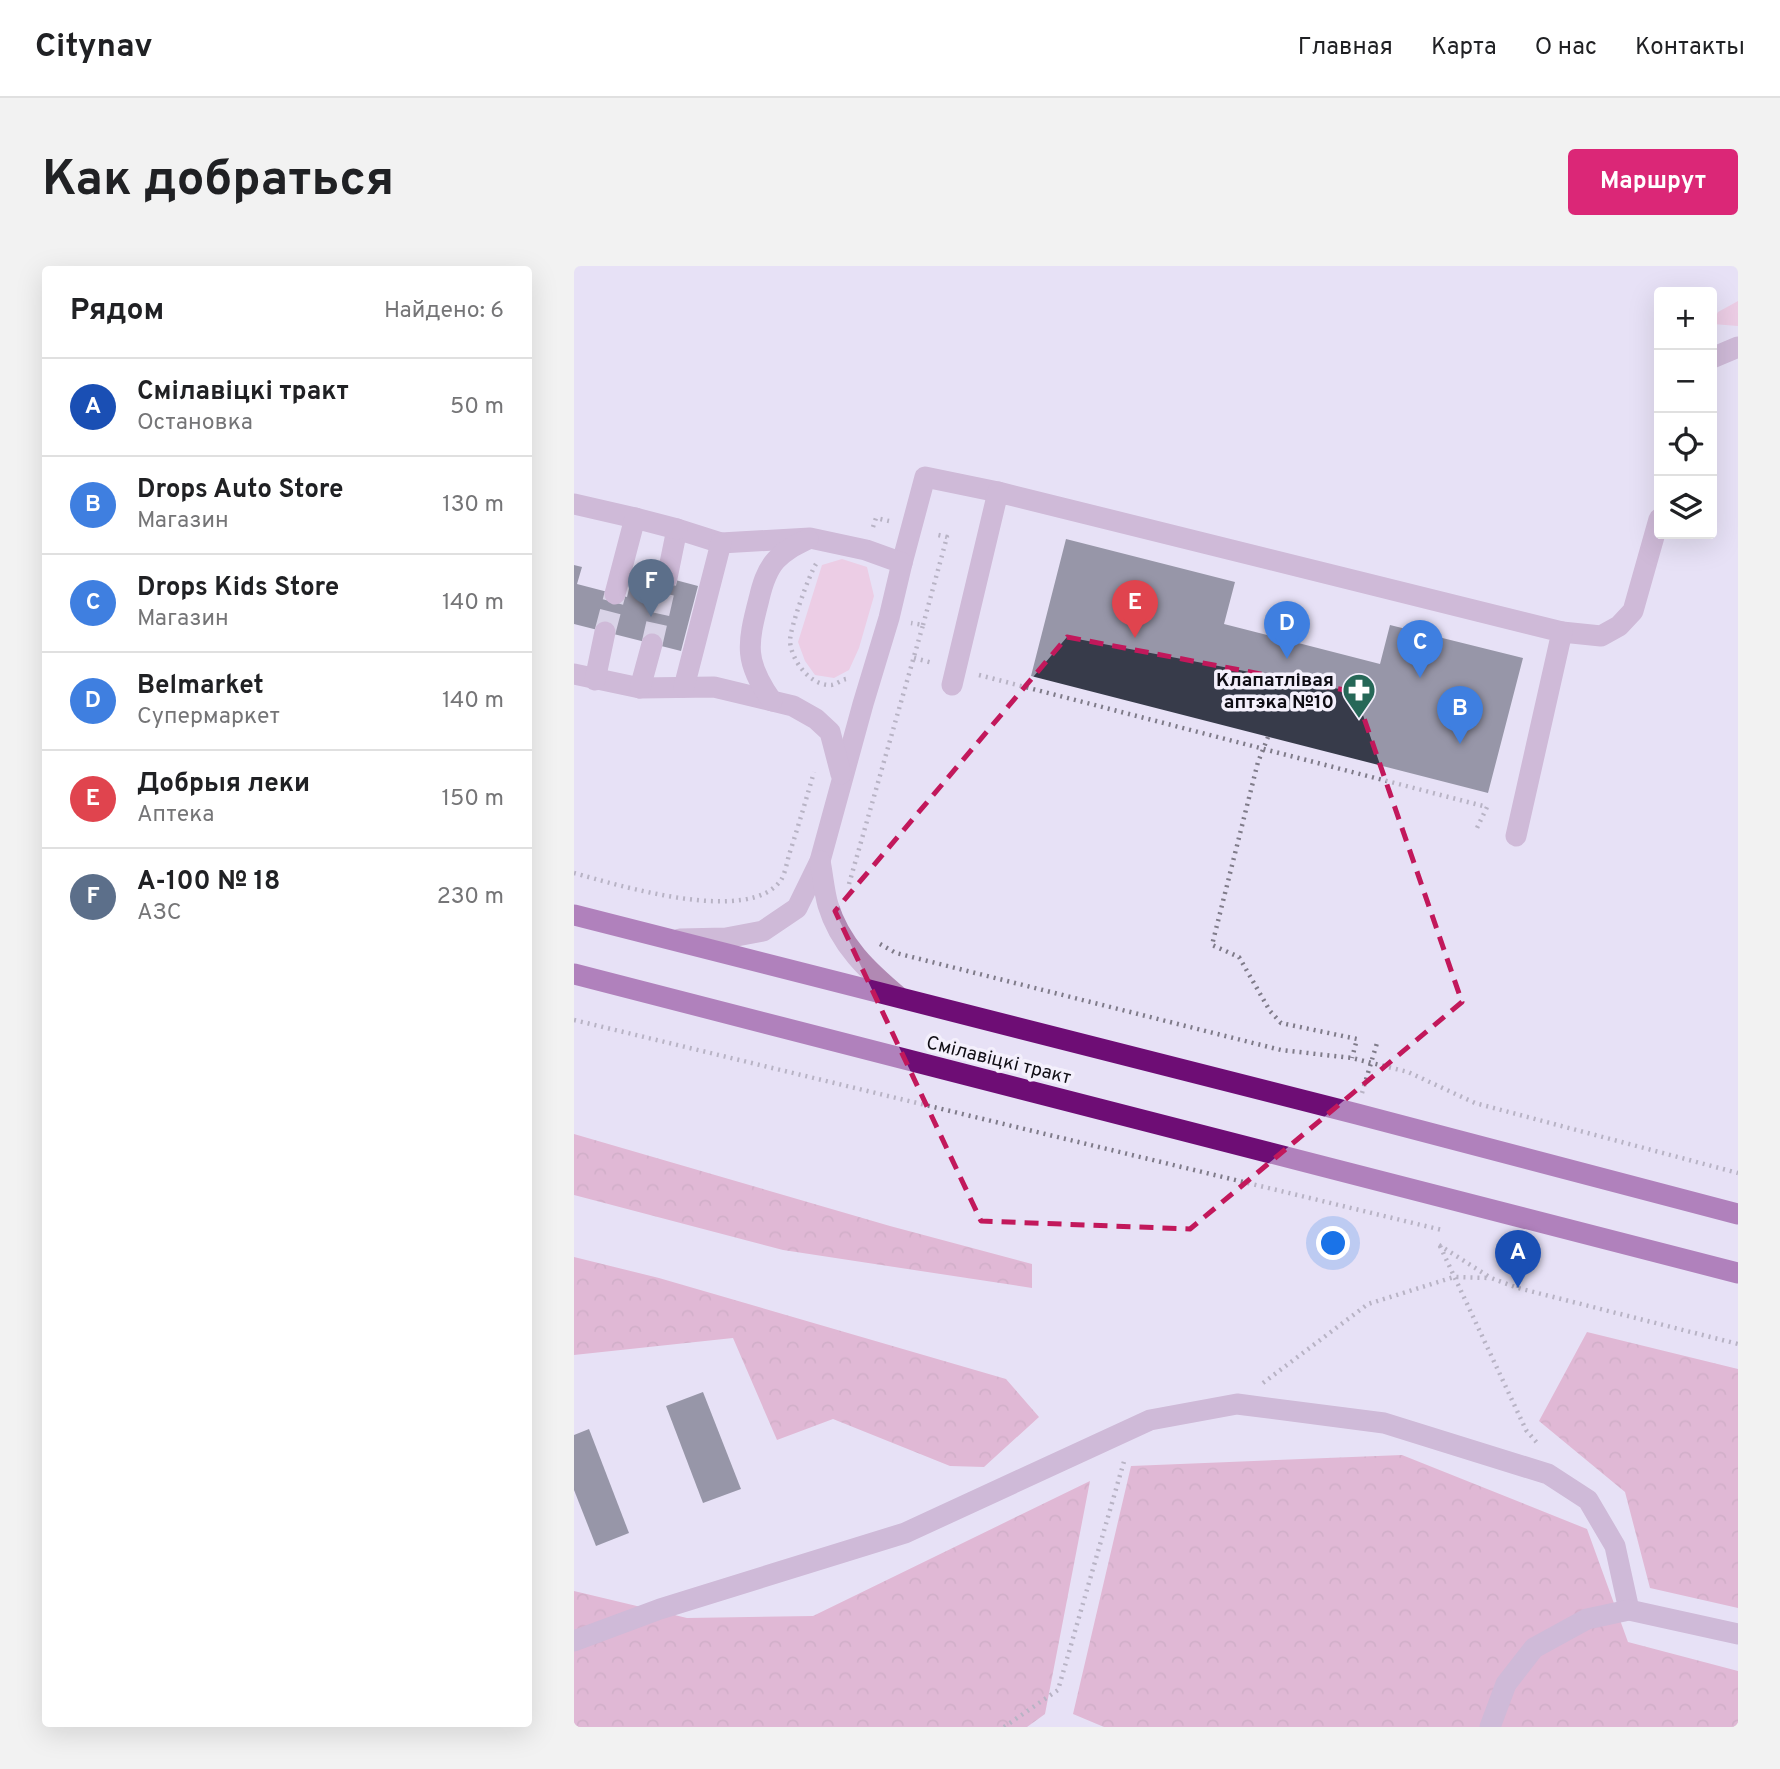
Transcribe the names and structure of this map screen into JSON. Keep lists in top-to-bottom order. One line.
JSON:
{"streets":{"highway":["Смілавіцкі тракт"]},"places":{"pharmacy":["Клапатлівая аптэка №10"]},"page":{"header":"Citynav","nav":["Главная","Карта","О нас","Контакты"],"buttons":"Маршрут","title":"Как добраться","heading":["Рядом","Найдено: 6"],"map_buttons":["+","−"],"list":[{"mark":"A","name":"Смілавіцкі тракт","note":"Остановка","value":"50 m"},{"mark":"B","name":"Drops Auto Store","note":"Магазин","value":"130 m"},{"mark":"C","name":"Drops Kids Store","note":"Магазин","value":"140 m"},{"mark":"D","name":"Belmarket","note":"Супермаркет","value":"140 m"},{"mark":"E","name":"Добрыя леки","note":"Аптека","value":"150 m"},{"mark":"F","name":"А-100 № 18","note":"АЗС","value":"230 m"}],"pins":["F","E","D","C","B","A"]}}
